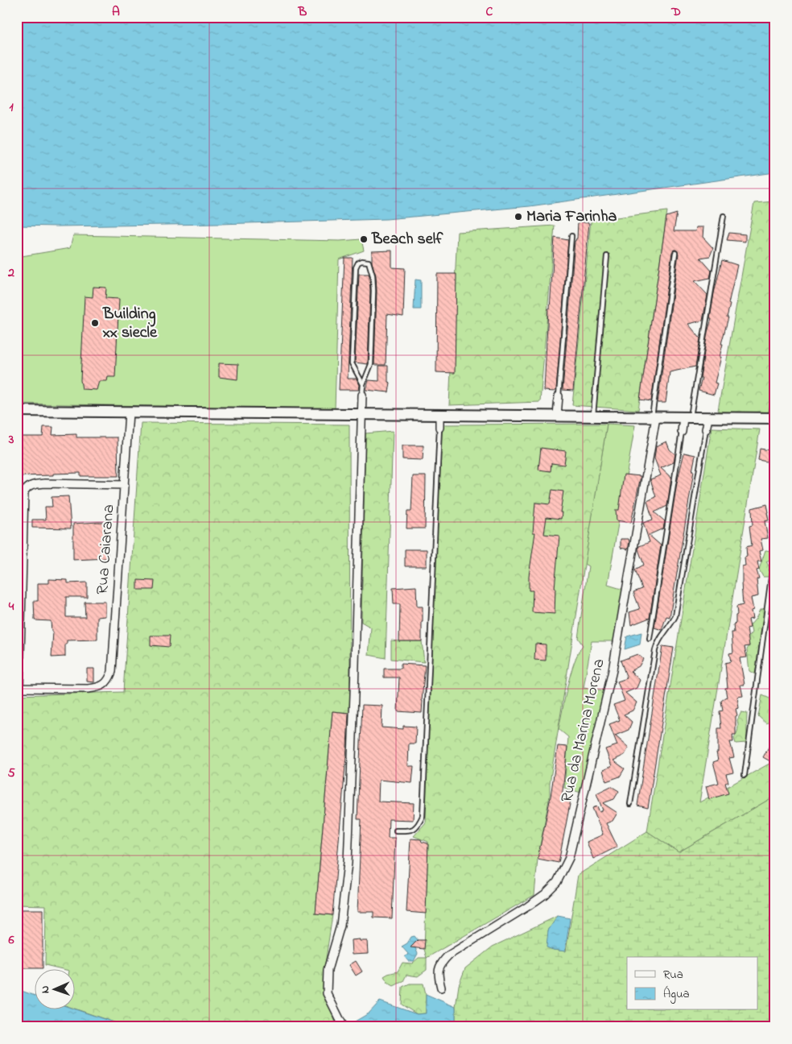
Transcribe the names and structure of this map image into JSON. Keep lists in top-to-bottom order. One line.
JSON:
{"streets":{"street":["Rua Caiarana","Rua da Marina Morena"]},"places":["Maria Farinha","Beach self","Building xx siecle"],"legend":["Rua","Água"],"north":"left","grid":{"columns":["A","B","C","D"],"rows":["1","2","3","4","5","6"]}}
